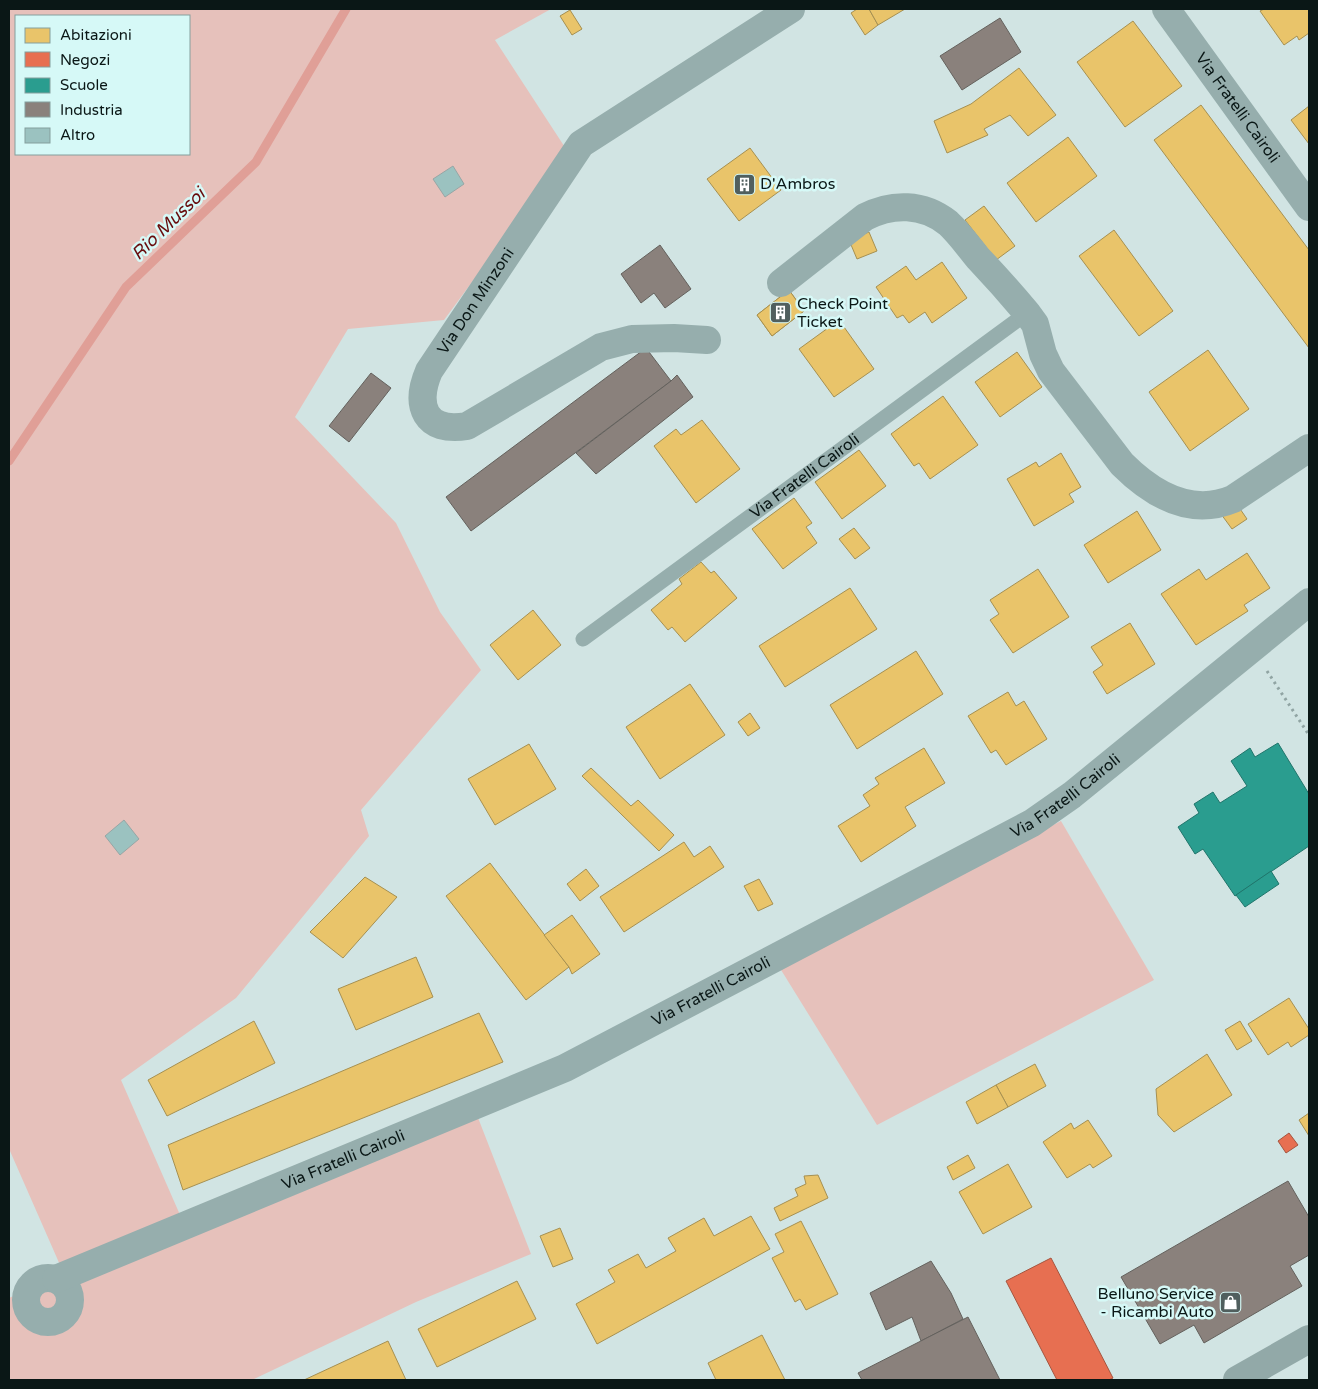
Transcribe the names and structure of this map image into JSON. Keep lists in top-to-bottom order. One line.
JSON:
{"streets":{"street":["Via Fratelli Cairoli","Via Don Minzoni"]},"water":["Rio Mussoi"],"places":{"building":["D'Ambros","Check Point Ticket"],"shop":["Belluno Service - Ricambi Auto"]},"legend":["Abitazioni","Negozi","Scuole","Industria","Altro"]}
